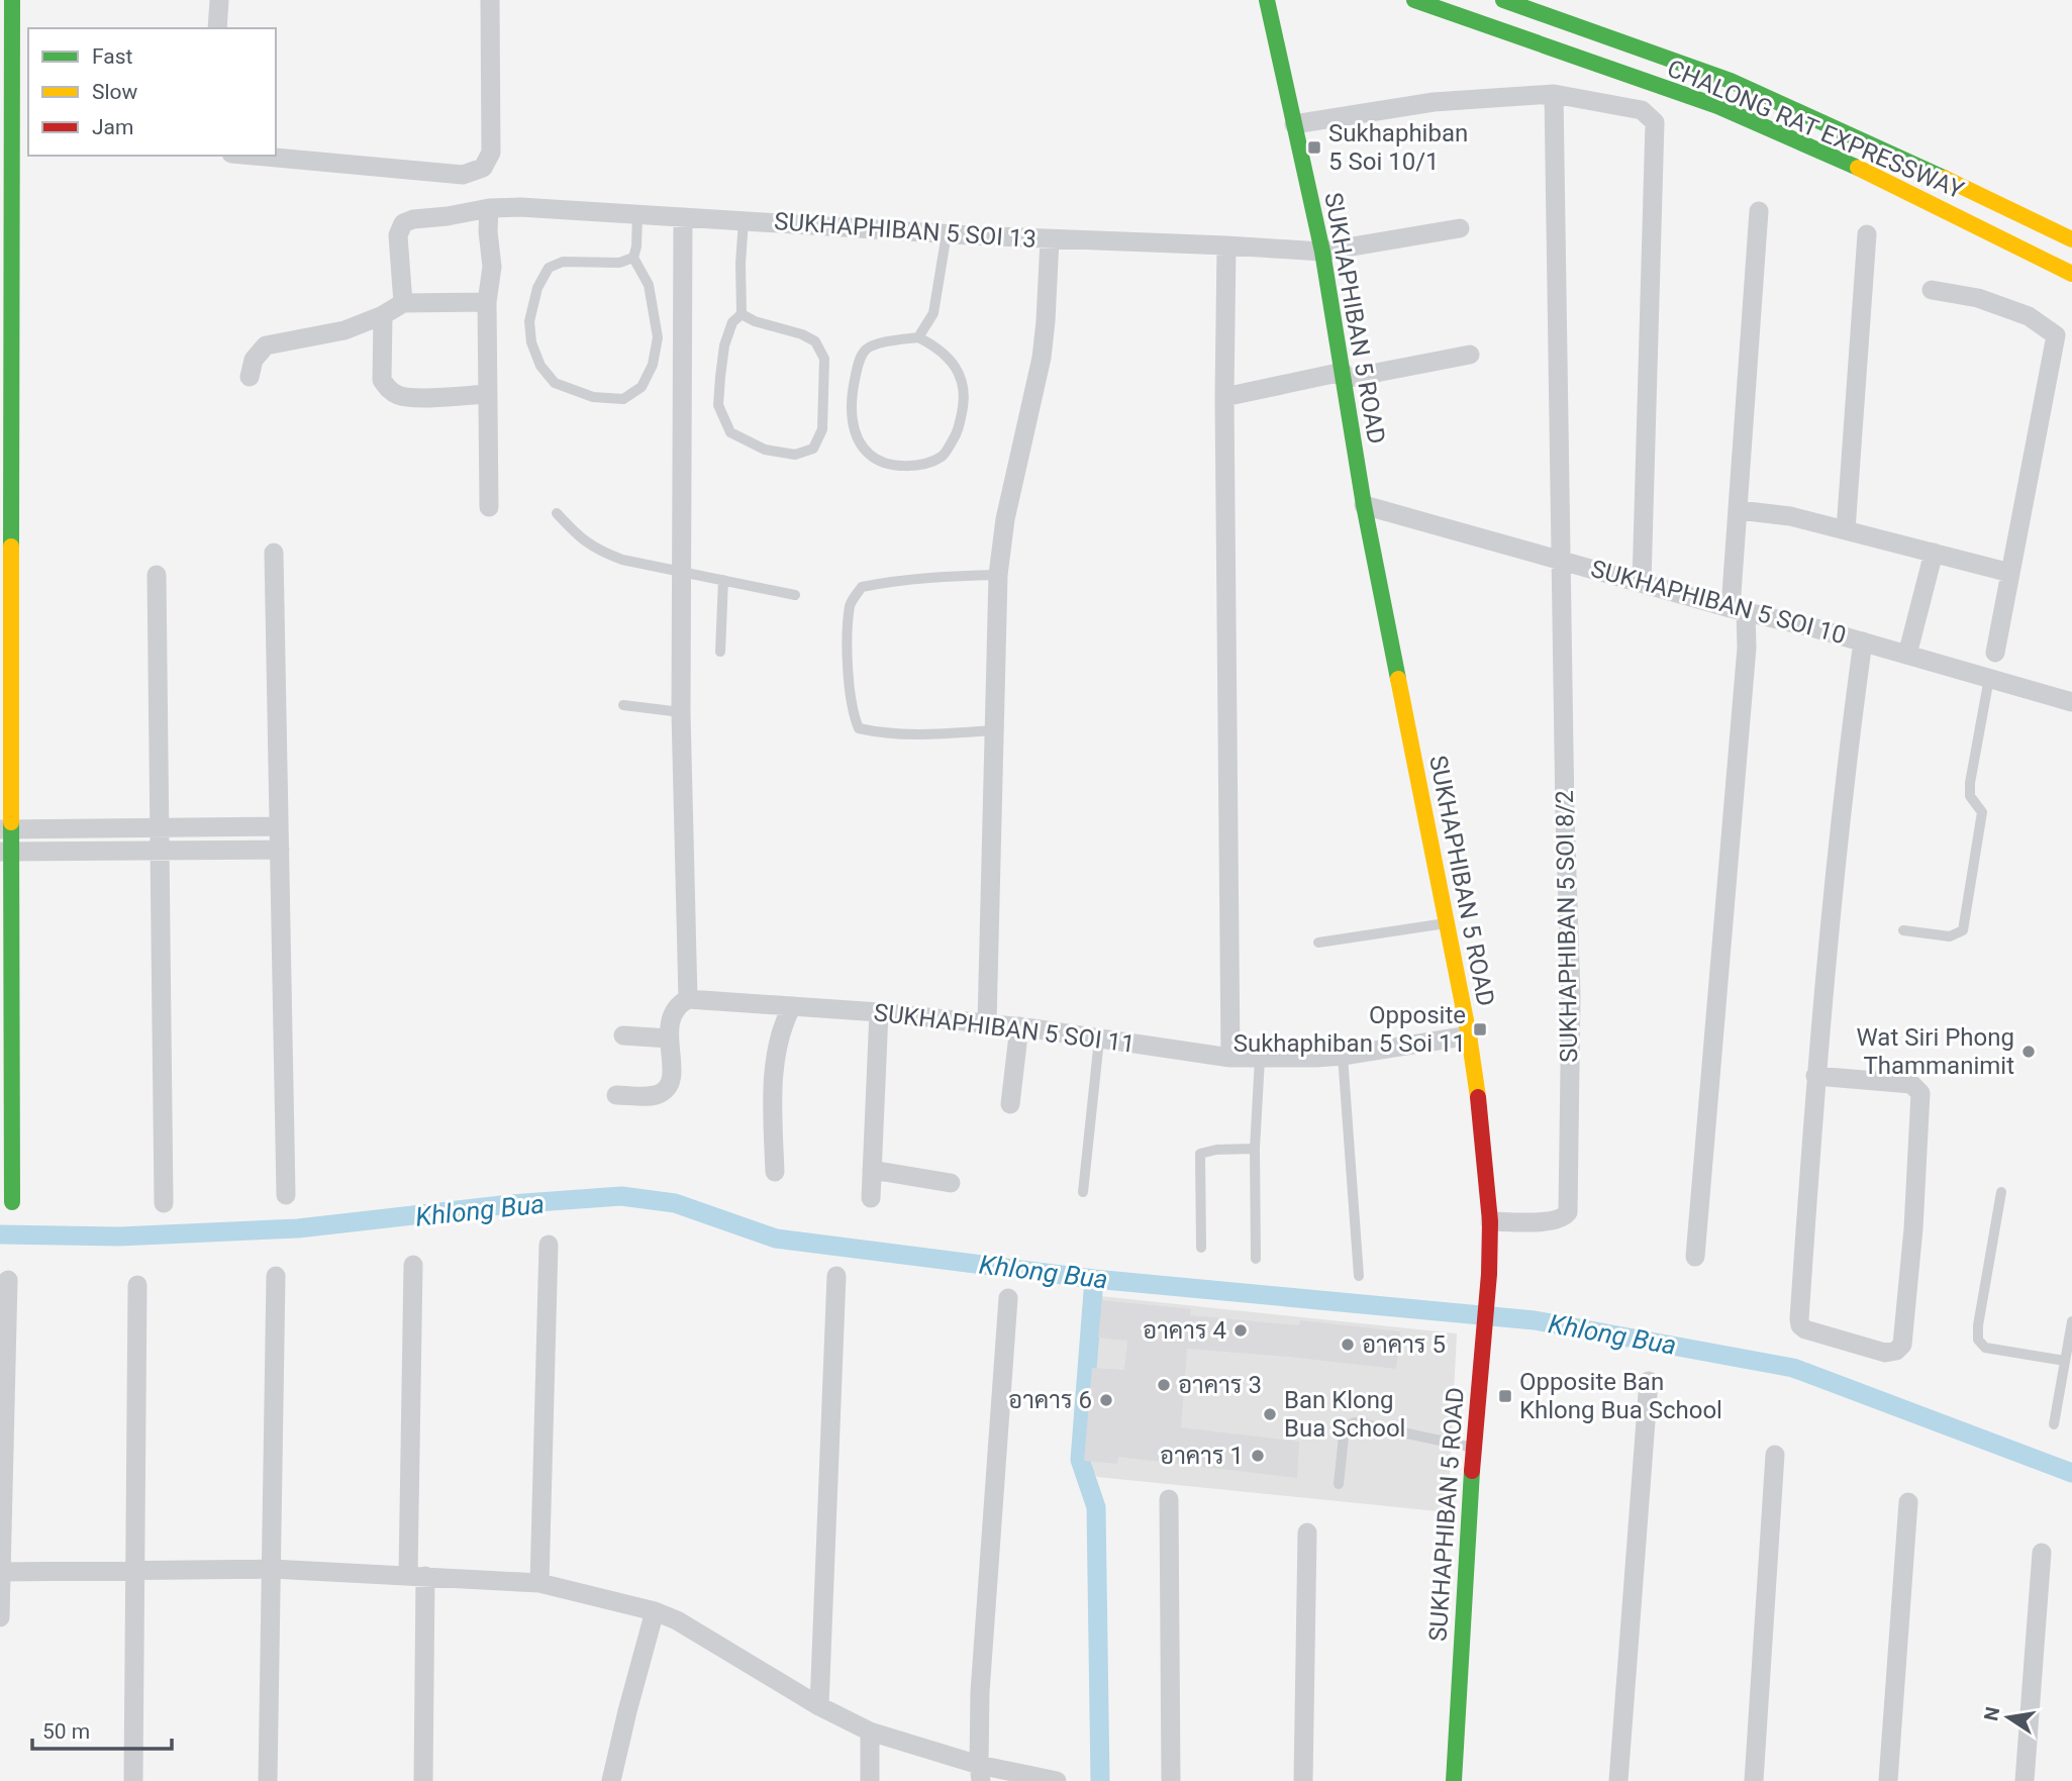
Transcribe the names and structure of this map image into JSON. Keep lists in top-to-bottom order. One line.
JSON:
{"streets":{"main road":["CHALONG RAT EXPRESSWAY","SUKHAPHIBAN 5 ROAD"],"street":["SUKHAPHIBAN 5 SOI 13","SUKHAPHIBAN 5 SOI 10","SUKHAPHIBAN 5 SOI 8/2","SUKHAPHIBAN 5 SOI 11"]},"crossings":[["SUKHAPHIBAN 5 SOI 13","SUKHAPHIBAN 5 ROAD"],["SUKHAPHIBAN 5 ROAD","SUKHAPHIBAN 5 SOI 10"],["SUKHAPHIBAN 5 ROAD","SUKHAPHIBAN 5 SOI 8/2"],["SUKHAPHIBAN 5 ROAD","SUKHAPHIBAN 5 SOI 11"],["SUKHAPHIBAN 5 SOI 10","SUKHAPHIBAN 5 SOI 8/2"]],"water":["Khlong Bua"],"places":{"transit":["Sukhaphiban 5 Soi 10/1","Opposite Sukhaphiban 5 Soi 11","Opposite Ban Khlong Bua School"],"other":["Wat Siri Phong Thammanimit","อาคาร 4","อาคาร 5","อาคาร 3","อาคาร 6","Ban Klong Bua School","อาคาร 1"]},"legend":["Fast","Slow","Jam"],"scale_bar":"50 m","north":"left"}
